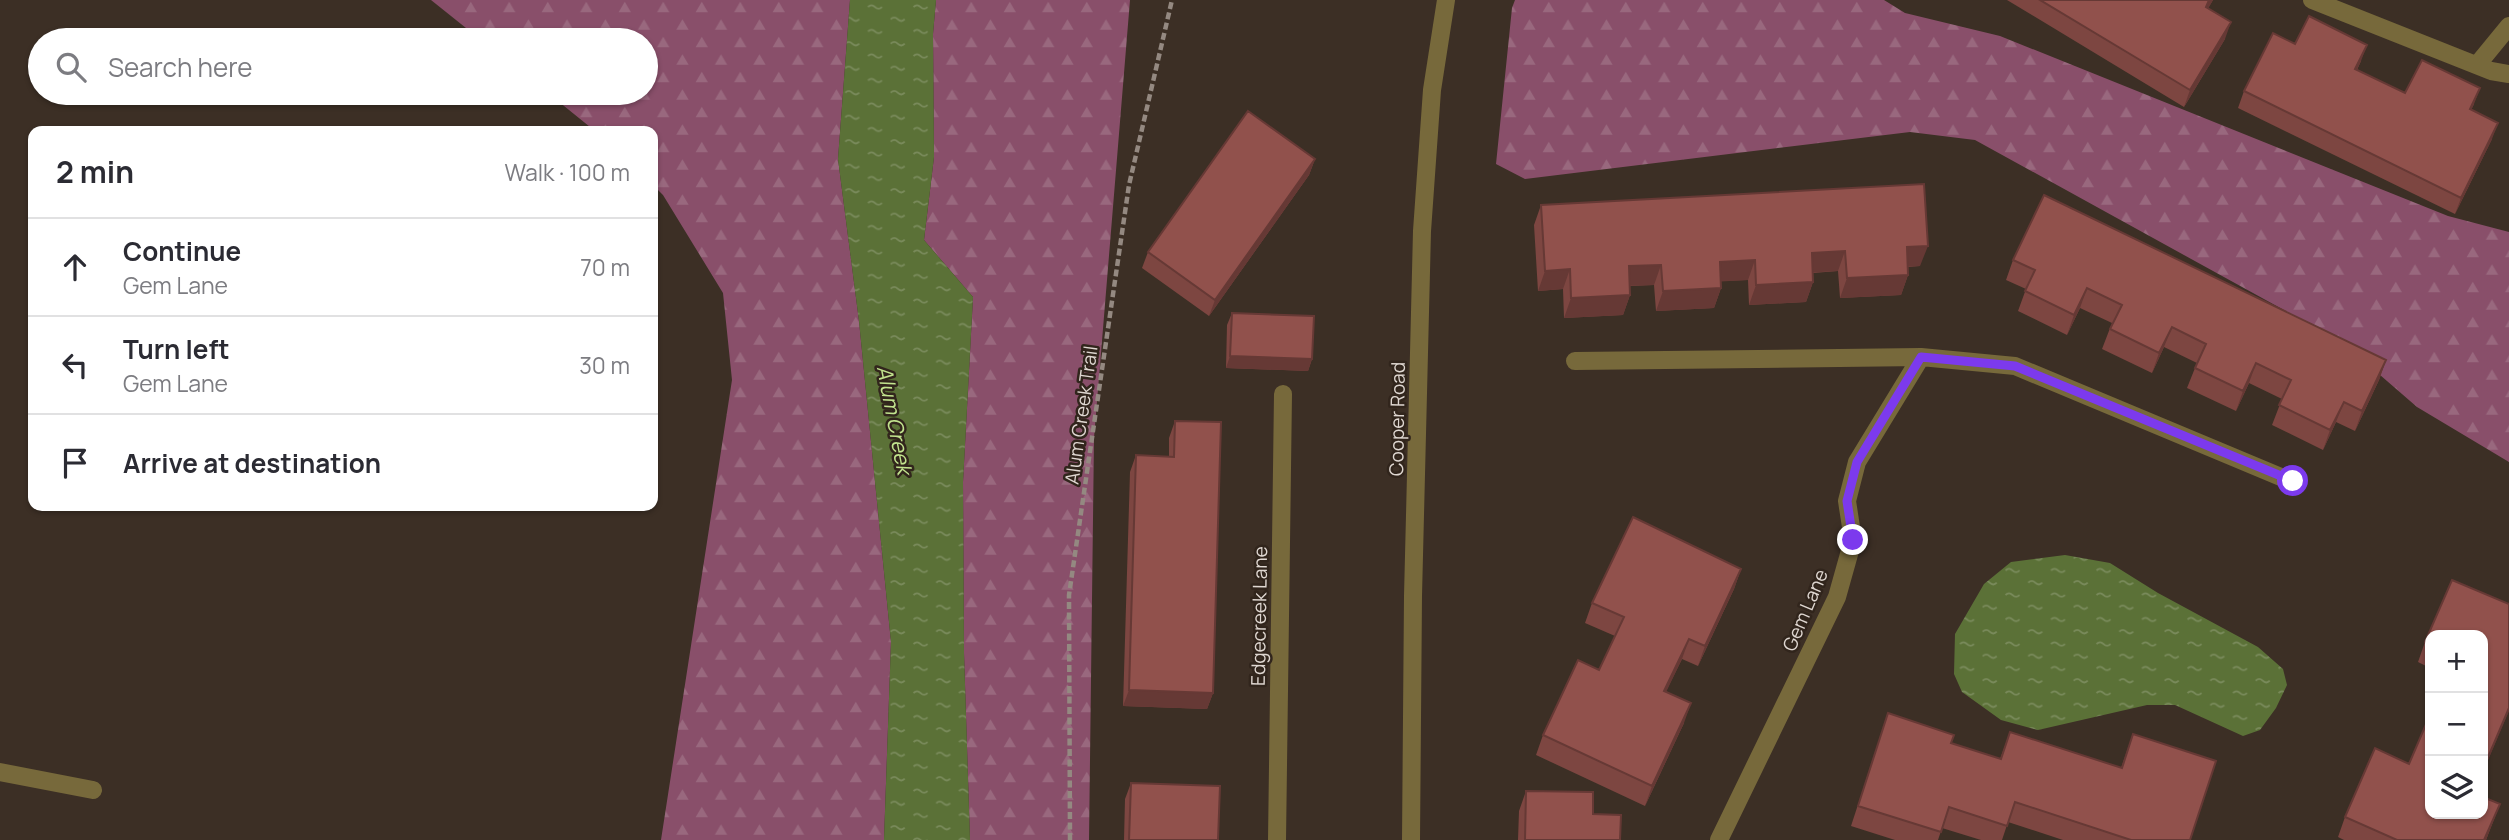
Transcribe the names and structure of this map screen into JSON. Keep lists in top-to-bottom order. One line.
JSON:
{"streets":{"street":["Cooper Road","Gem Lane","Edgecreek Lane"],"path":["Alum Creek Trail"]},"water":["Alum Creek"],"page":{"search":"Search here","heading":["2 min","Walk · 100 m"],"list":[["Continue","Gem Lane","70 m"],["Turn left","Gem Lane","30 m"],"Arrive at destination"],"map_buttons":["+","−"]}}
